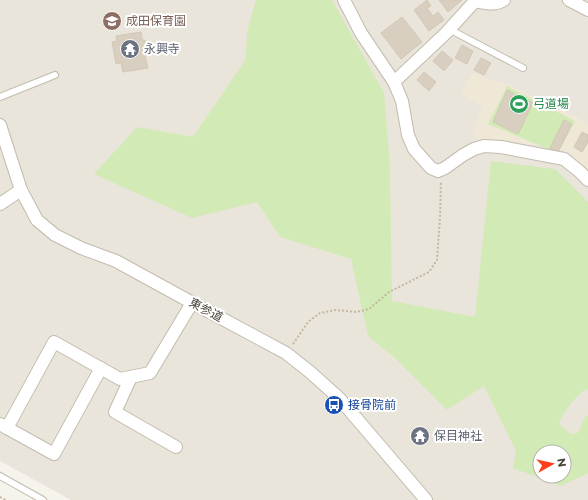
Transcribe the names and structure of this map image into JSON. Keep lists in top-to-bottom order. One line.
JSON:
{"streets":{"street":["東参道"]},"places":{"school or university":["成田保育園"],"temple":["永興寺","保目神社"],"sports":["弓道場"],"bus stop":["接骨院前"]},"north":"right"}
